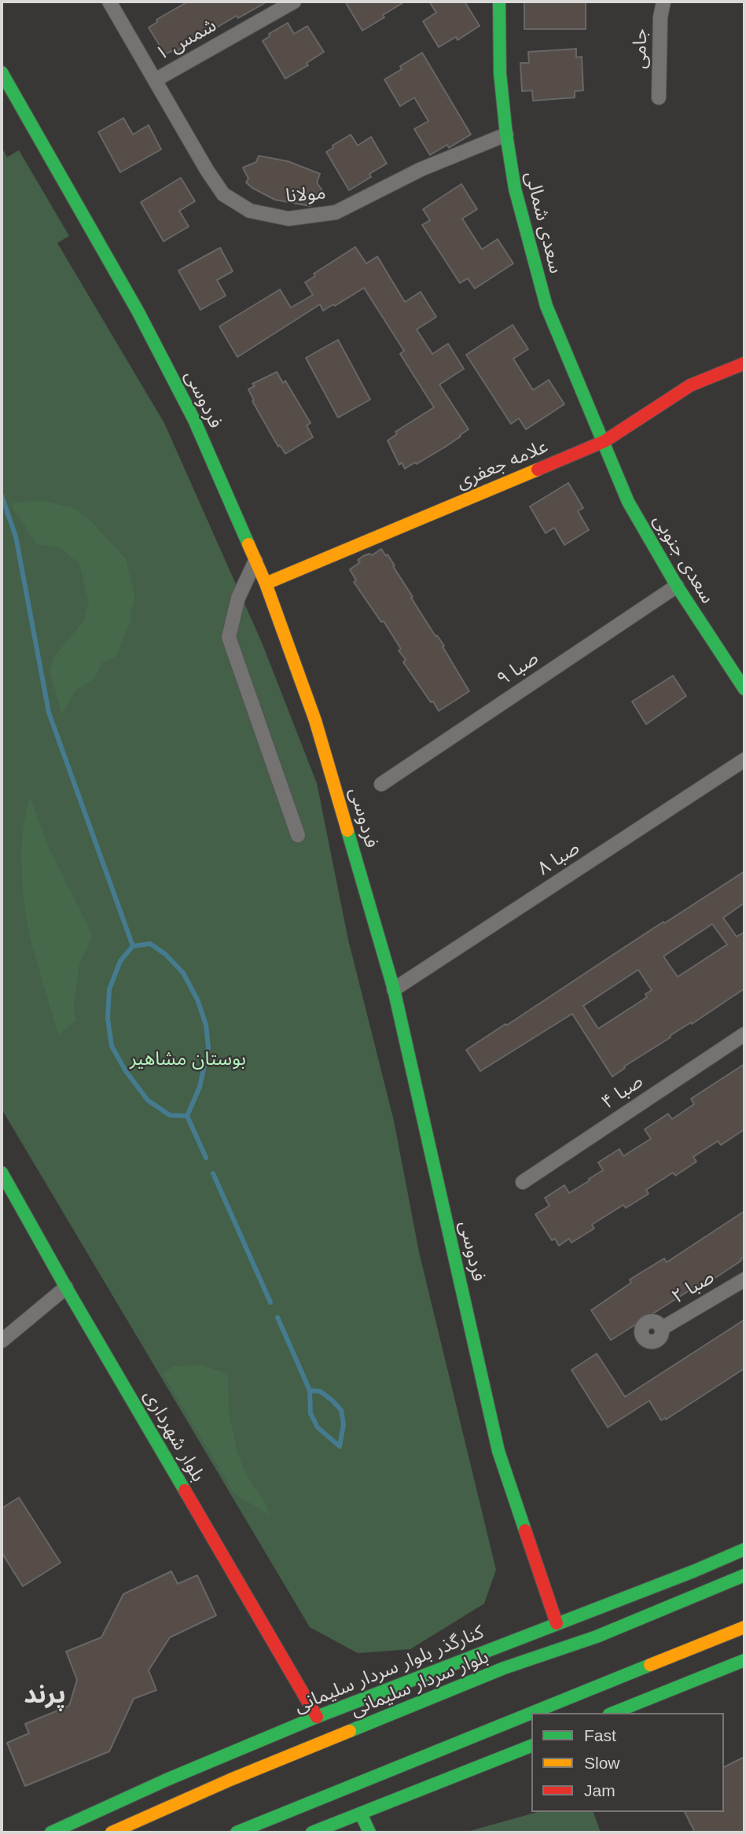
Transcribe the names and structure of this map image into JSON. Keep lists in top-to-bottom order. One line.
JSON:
{"streets":{"street":["شمس ۱","جامی","مولانا","سعدی شمالی","فردوسی","علامه جعفری","سعدی جنوبی","صبا ۹","صبا ۸","صبا ۴","صبا ۲","بلوار شهرداری","کنارگذر بلوار سردار سلیمانی","بلوار سردار سلیمانی"]},"crossings":[["شمس ۱","مولانا"],["مولانا","سعدی شمالی"],["سعدی شمالی","علامه جعفری"],["سعدی شمالی","سعدی جنوبی"],["فردوسی","علامه جعفری"],["فردوسی","صبا ۸"],["فردوسی","کنارگذر بلوار سردار سلیمانی"],["علامه جعفری","سعدی جنوبی"],["سعدی جنوبی","صبا ۹"],["بلوار شهرداری","کنارگذر بلوار سردار سلیمانی"]],"districts":["پرند"],"parks":["بوستان مشاهیر"],"legend":["Fast","Slow","Jam"]}
